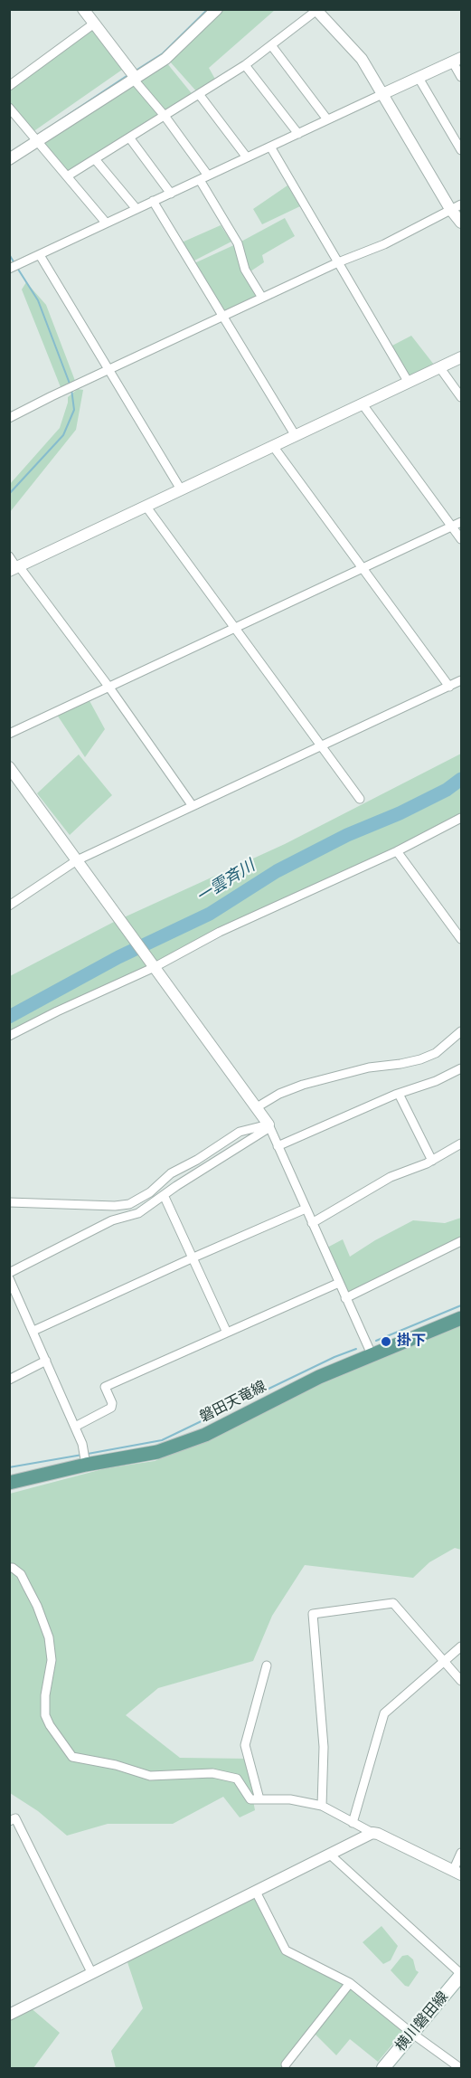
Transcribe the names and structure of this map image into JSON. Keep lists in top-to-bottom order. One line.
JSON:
{"streets":{"main road":["磐田天竜線","横川磐田線"]},"water":["一雲斉川"],"places":["掛下"]}
